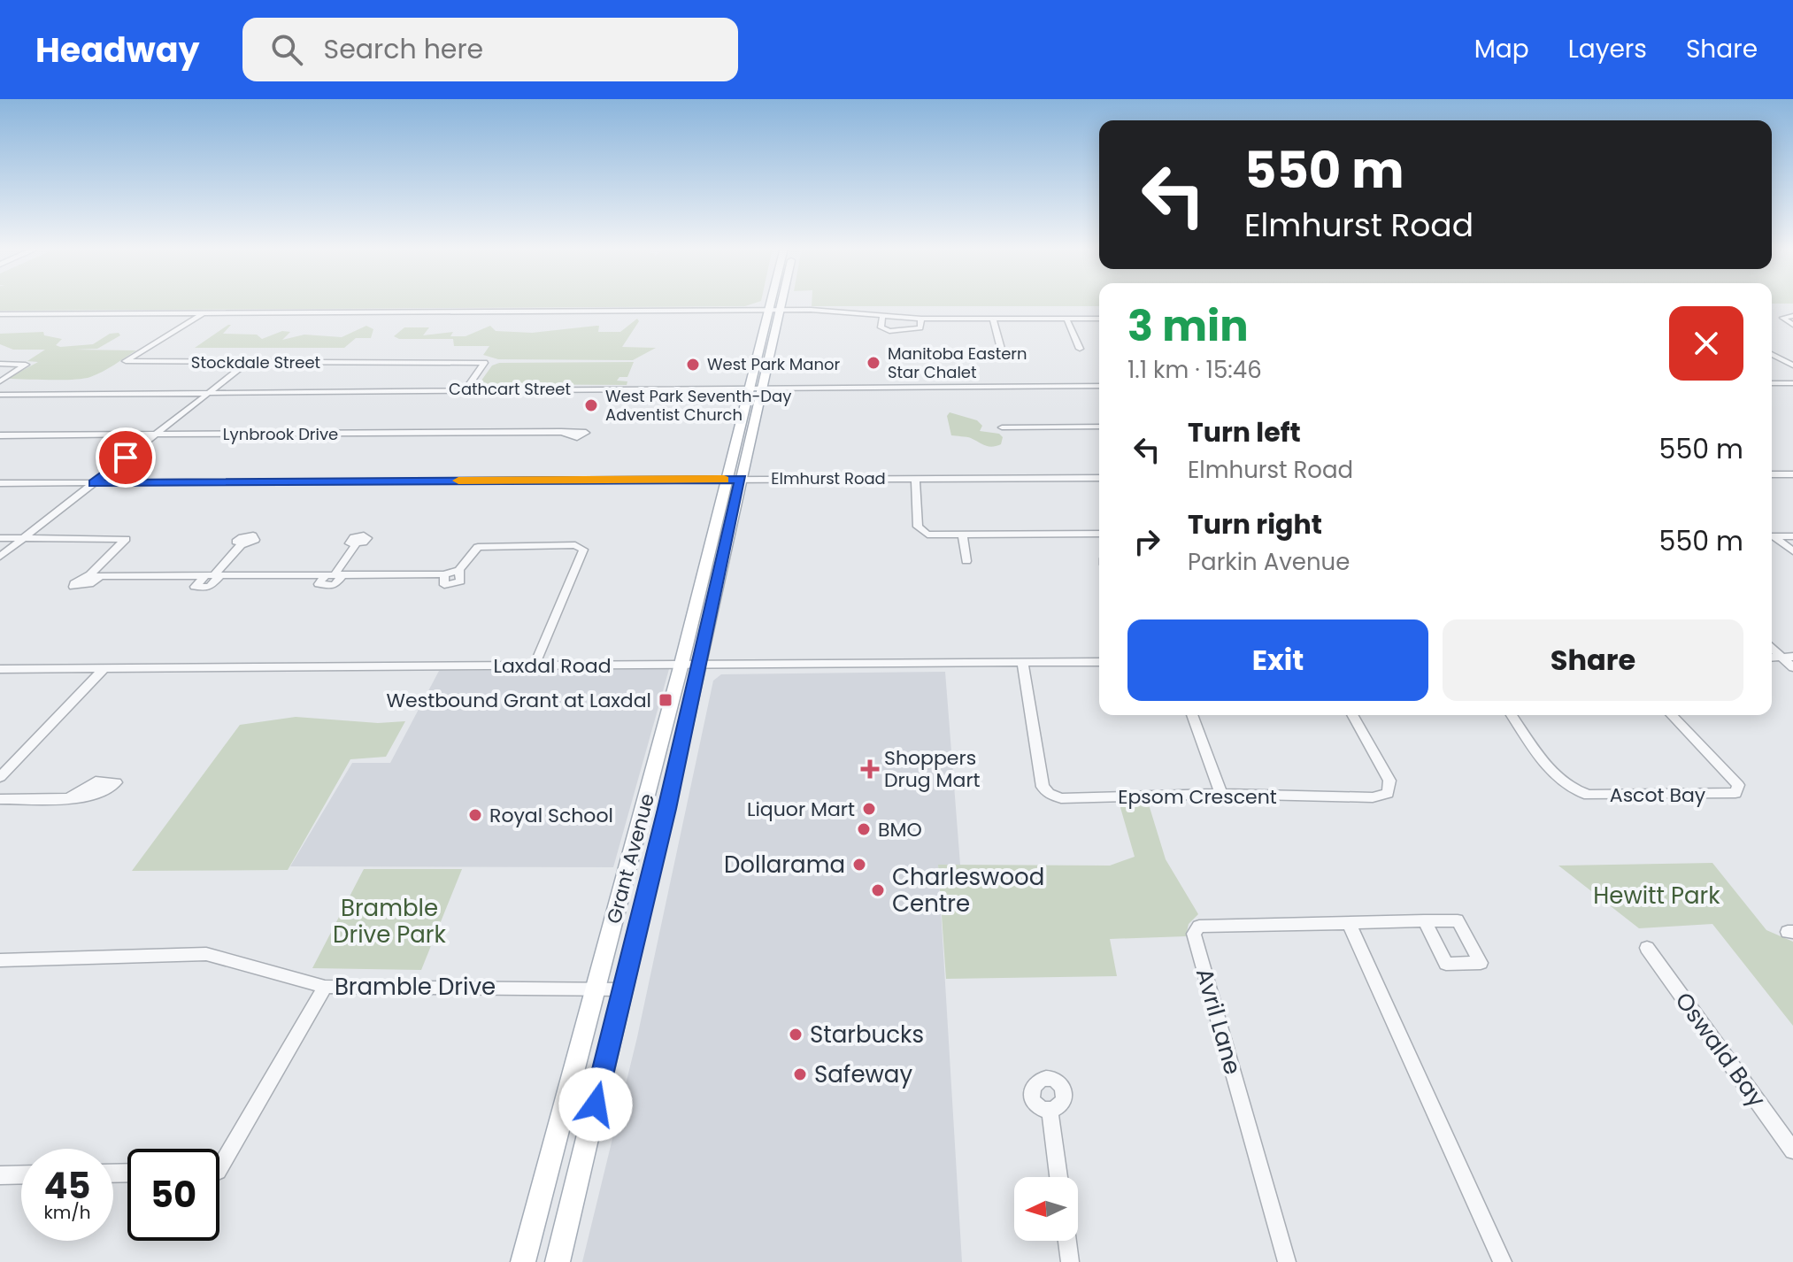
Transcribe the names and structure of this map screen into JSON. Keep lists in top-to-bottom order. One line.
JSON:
{"streets":{"main road":["Grant Avenue"],"street":["Stockdale Street","Cathcart Street","Lynbrook Drive","Elmhurst Road","Laxdal Road","Ascot Bay","Epsom Crescent","Bramble Drive","Avril Lane","Oswald Bay"]},"crossings":[["Stockdale Street","Cathcart Street"],["Cathcart Street","Grant Avenue"],["Elmhurst Road","Grant Avenue"],["Laxdal Road","Epsom Crescent"],["Laxdal Road","Grant Avenue"],["Grant Avenue","Bramble Drive"]],"parks":["Hewitt Park","Bramble Drive Park"],"places":{"other":["Manitoba Eastern Star Chalet","West Park Manor","West Park Seventh-Day Adventist Church","Liquor Mart","Royal School","BMO","Dollarama","Charleswood Centre","Starbucks","Safeway"],"transit":["Westbound Grant at Laxdal"],"health":["Shoppers Drug Mart"]},"north":"left","page":{"header":"Headway","search":"Search here","nav":["Map","Layers","Share"],"turn":["550 m","Elmhurst Road"],"heading":["3 min","1.1 km · 15:46"],"list":[{"name":"Turn left","note":"Elmhurst Road","value":"550 m"},{"name":"Turn right","note":"Parkin Avenue","value":"550 m"}],"buttons":["Exit","Share"],"speed":"45 km/h","limit":"50"}}
